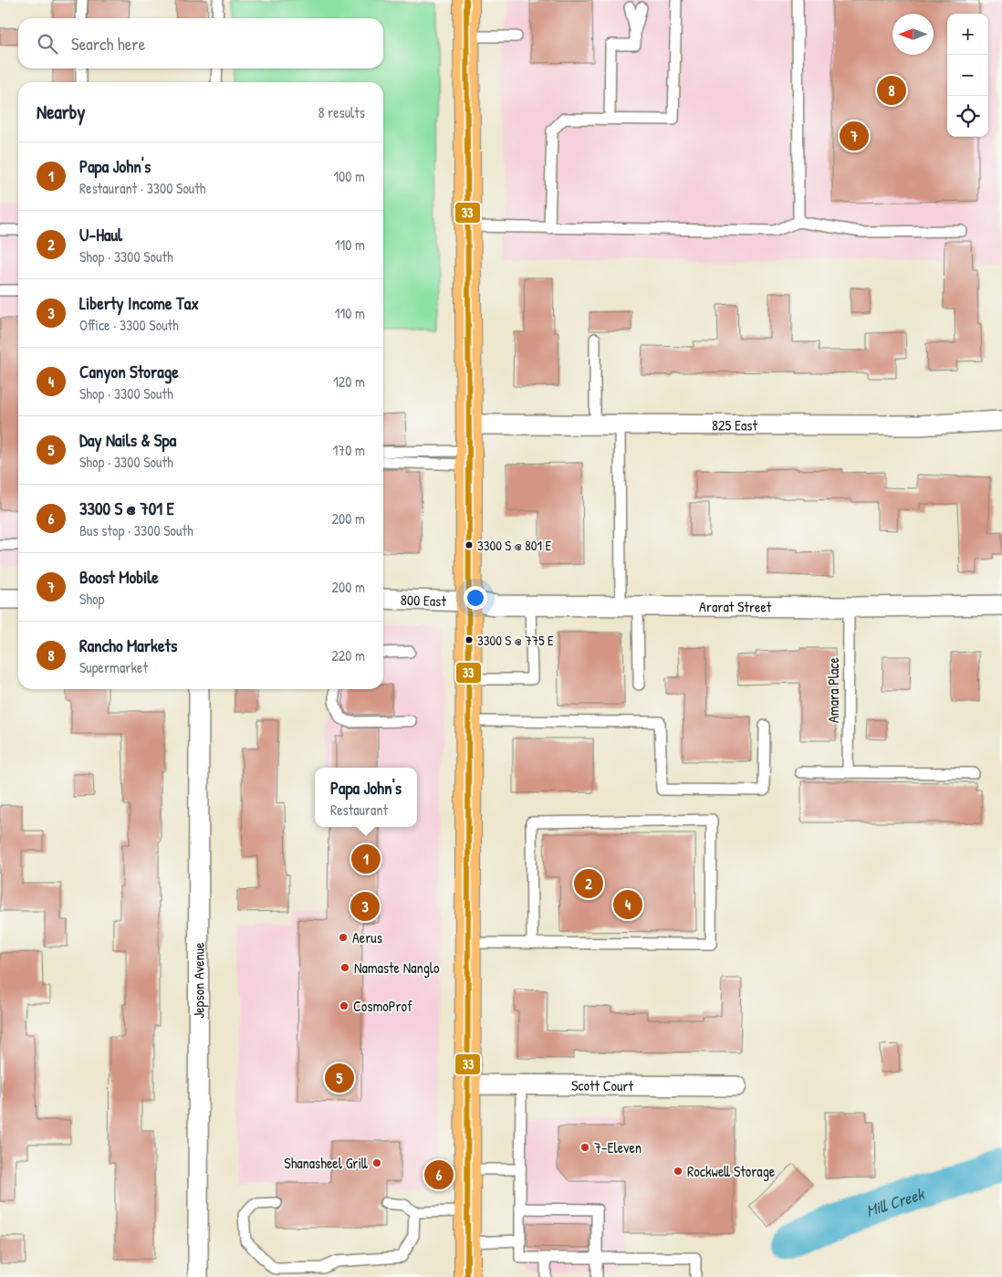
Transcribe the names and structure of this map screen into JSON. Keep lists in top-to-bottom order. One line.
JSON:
{"streets":{"street":["825 East","800 East","Ararat Street","Jepson Avenue","Scott Court"],"lane":["Amara Place"]},"crossings":[["800 East","Ararat Street"],["Ararat Street","Amara Place"]],"water":["Mill Creek"],"places":["3300 S @ 801 E","3300 S @ 775 E","Aerus","Namaste Nanglo","CosmoProf","7-Eleven","Shanasheel Grill","Rockwell Storage"],"lines":["transit line 33"],"north":"left","page":{"map_buttons":["+","−"],"search":"Search here","pins":["8","7","1","2","4","3","5","6"],"heading":["Nearby","8 results"],"list":[{"mark":"1","name":"Papa John's","note":"Restaurant · 3300 South","value":"100 m"},{"mark":"2","name":"U-Haul","note":"Shop · 3300 South","value":"110 m"},{"mark":"3","name":"Liberty Income Tax","note":"Office · 3300 South","value":"110 m"},{"mark":"4","name":"Canyon Storage","note":"Shop · 3300 South","value":"120 m"},{"mark":"5","name":"Day Nails & Spa","note":"Shop · 3300 South","value":"170 m"},{"mark":"6","name":"3300 S @ 701 E","note":"Bus stop · 3300 South","value":"200 m"},{"mark":"7","name":"Boost Mobile","note":"Shop","value":"200 m"},{"mark":"8","name":"Rancho Markets","note":"Supermarket","value":"220 m"}],"popup":["Papa John's","Restaurant"]}}
